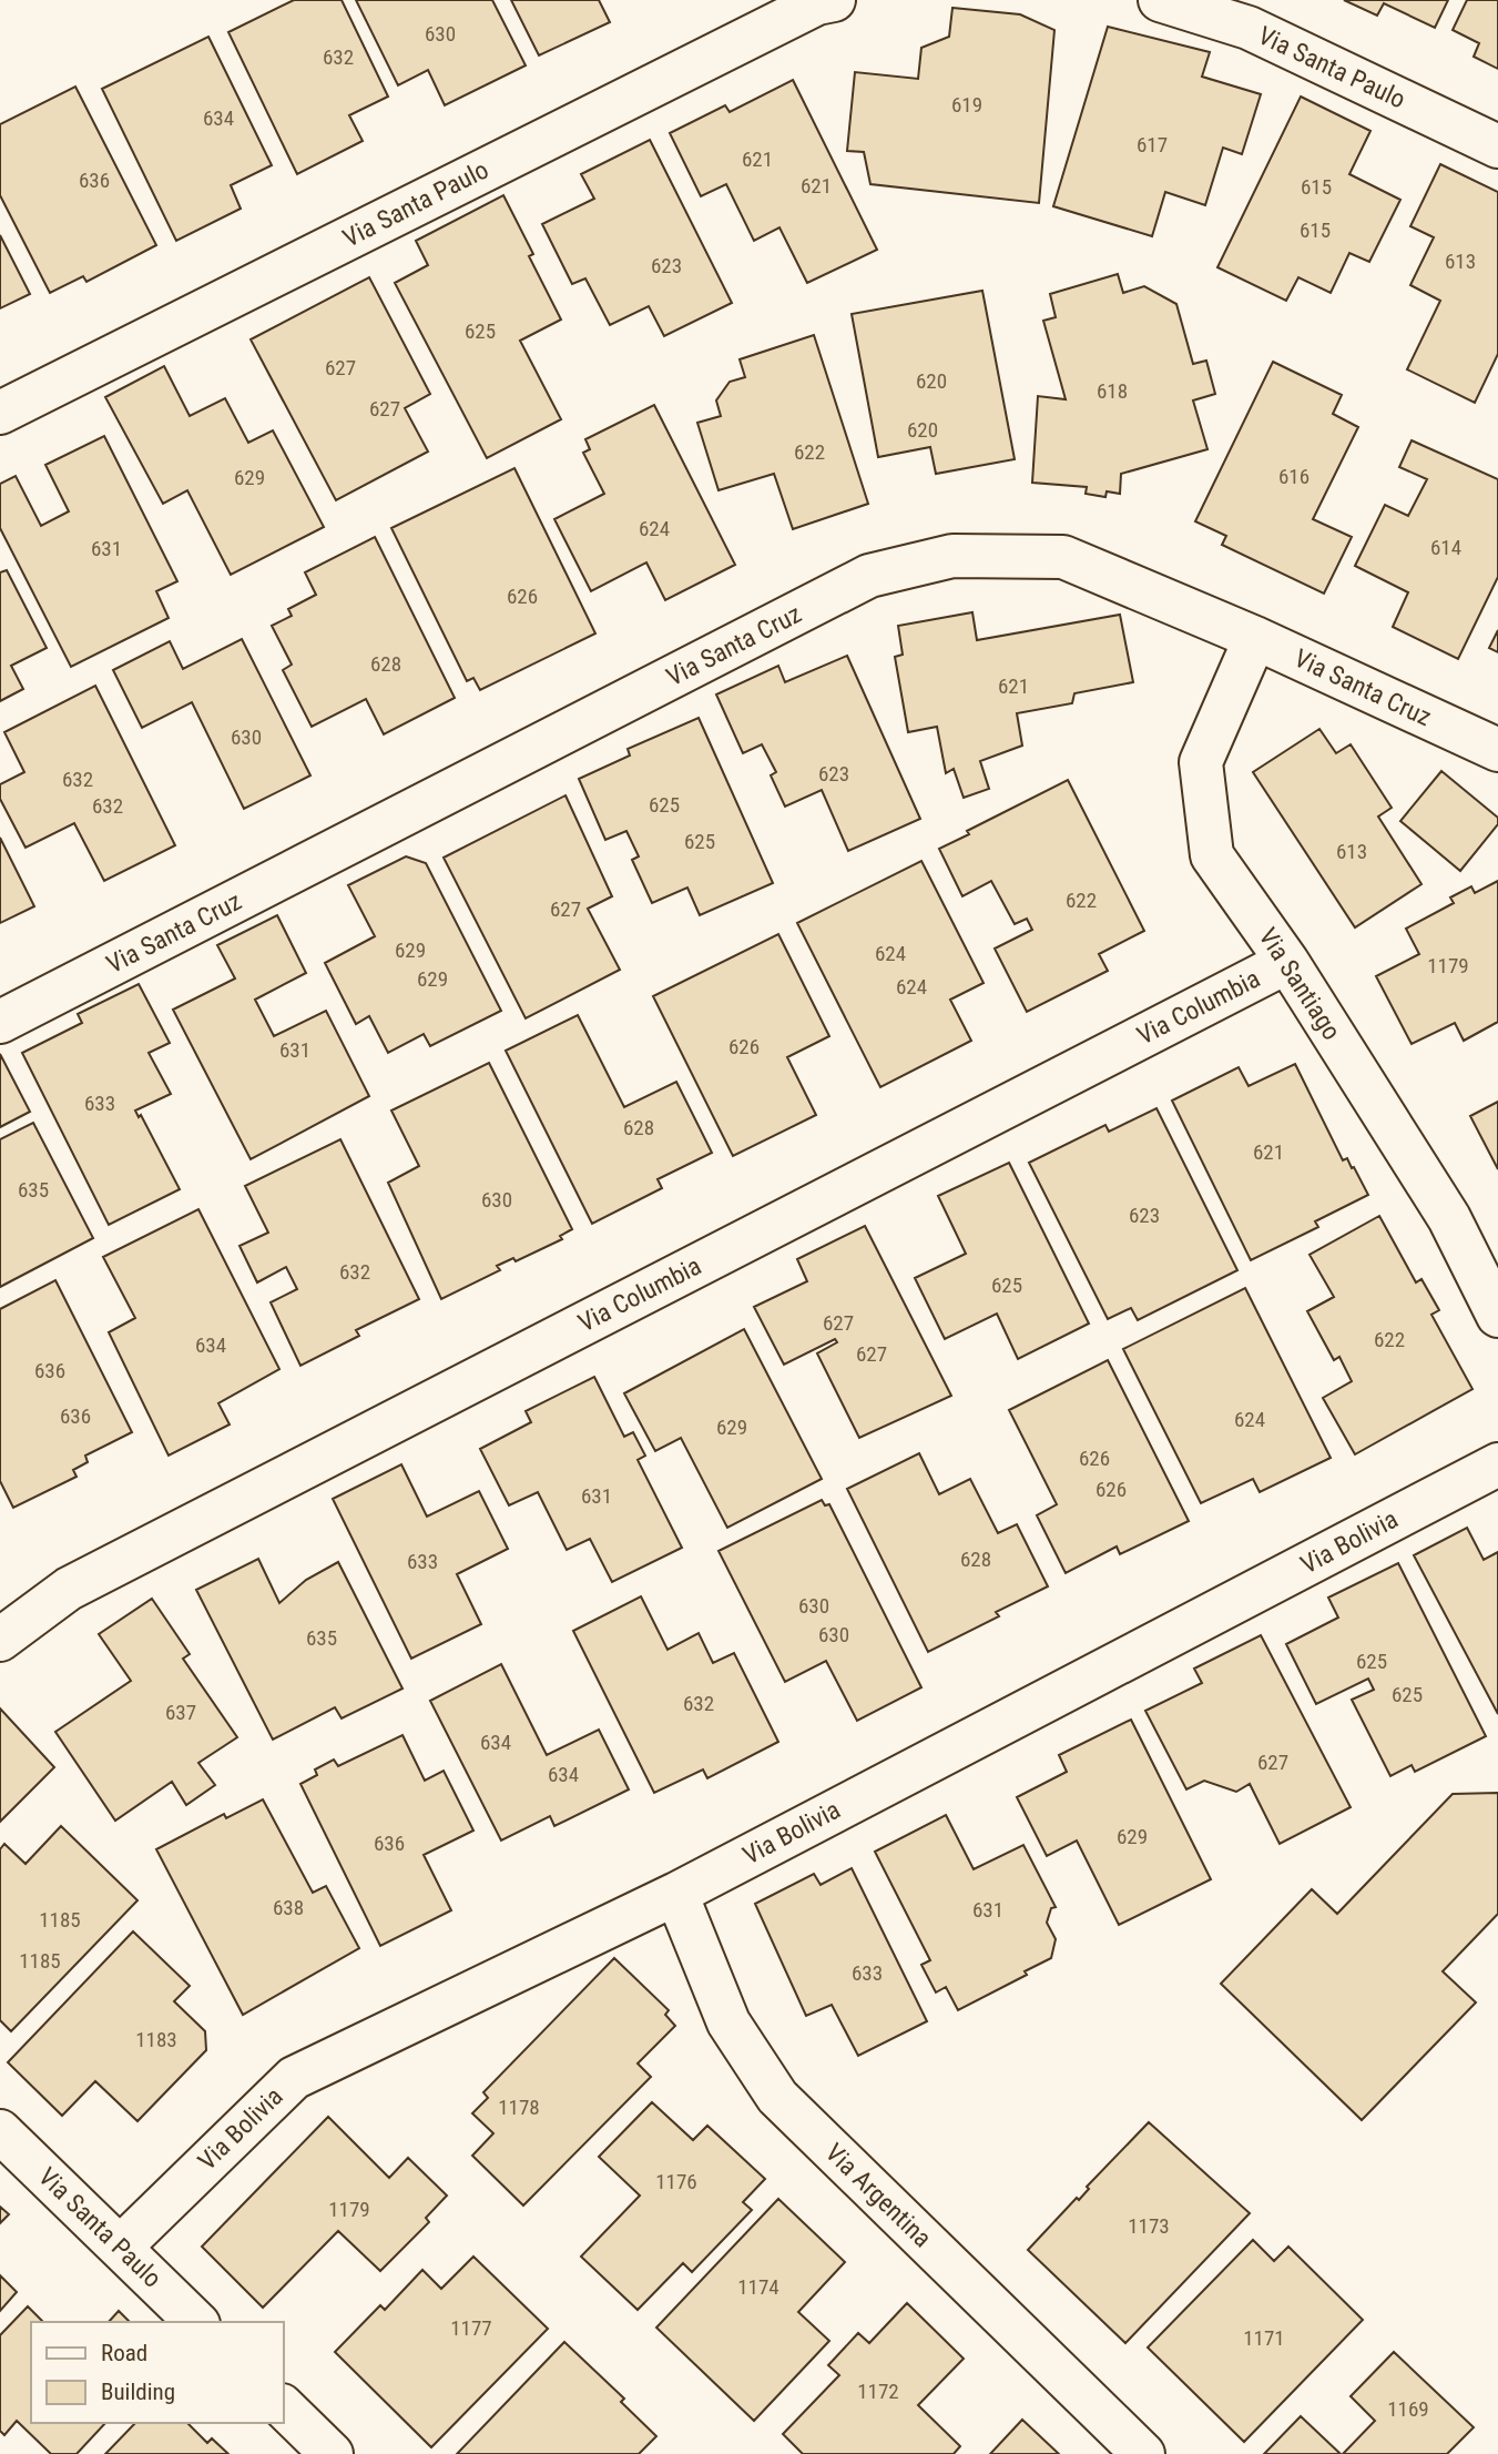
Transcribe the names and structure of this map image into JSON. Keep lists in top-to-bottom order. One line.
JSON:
{"streets":{"street":["Via Santa Paulo","Via Santa Cruz","Via Santiago","Via Columbia","Via Bolivia","Via Argentina"]},"crossings":[["Via Santa Paulo","Via Bolivia"],["Via Santa Cruz","Via Santiago"],["Via Santiago","Via Columbia"],["Via Bolivia","Via Argentina"]],"house_numbers":["630","632","619","634","617","621","636","621","615","615","613","623","625","627","620","618","627","620","622","616","629","624","614","631","626","628","621","630","623","632","625","632","625","613","622","627","629","624","1179","629","624","626","631","633","628","621","635","630","623","632","625","627","622","634","627","636","636","624","629","626","626","631","628","633","630","630","635","625","625","632","637","634","627","634","629","636","638","631","1185","1185","633","1183","1178","1176","1179","1173","1174","1177","1171","1172","1169"],"legend":["Road","Building"]}
